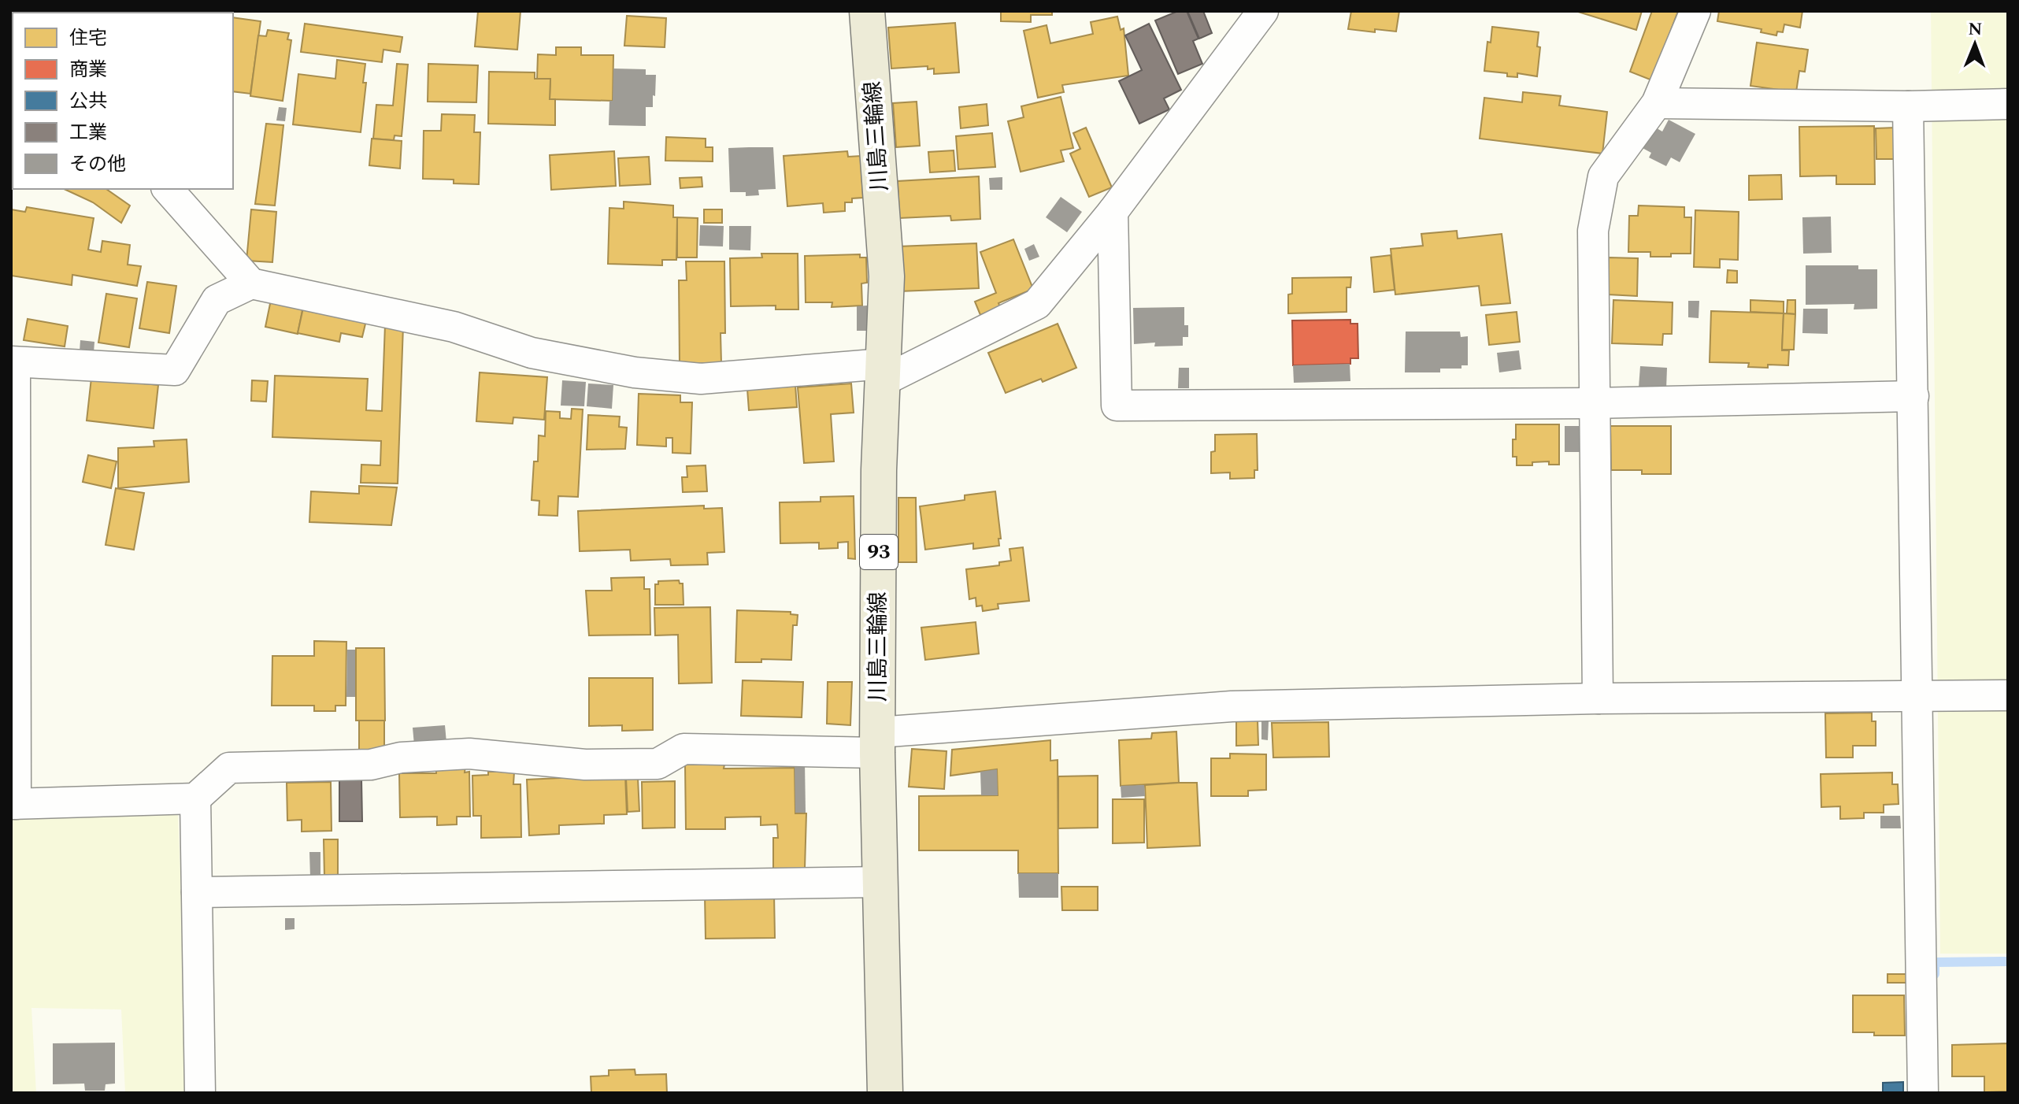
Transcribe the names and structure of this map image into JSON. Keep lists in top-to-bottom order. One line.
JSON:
{"streets":{"main road":["川島三輪線","93"]},"legend":["住宅","商業","公共","工業","その他"],"north":"top"}
